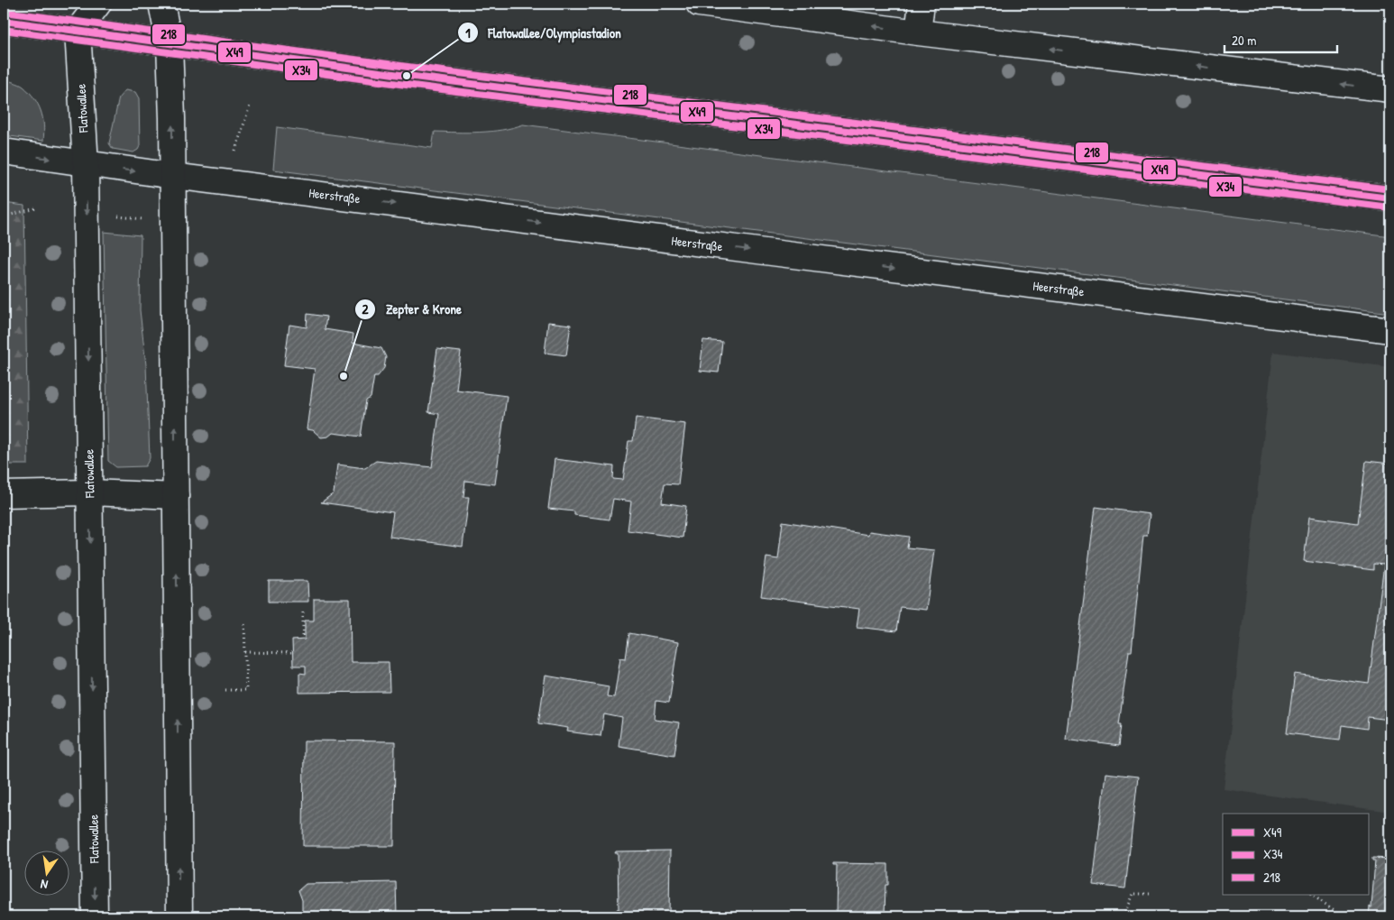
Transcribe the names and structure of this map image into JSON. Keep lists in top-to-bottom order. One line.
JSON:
{"streets":{"main road":["Flatowallee","Heerstraße"]},"crossings":[["Flatowallee","Heerstraße"]],"places":["Flatowallee/Olympiastadion","Zepter & Krone"],"lines":["transit line 218","transit line X49","transit line X34"],"legend":["X49","X34","218"],"scale_bar":"20 m","north":"bottom"}
